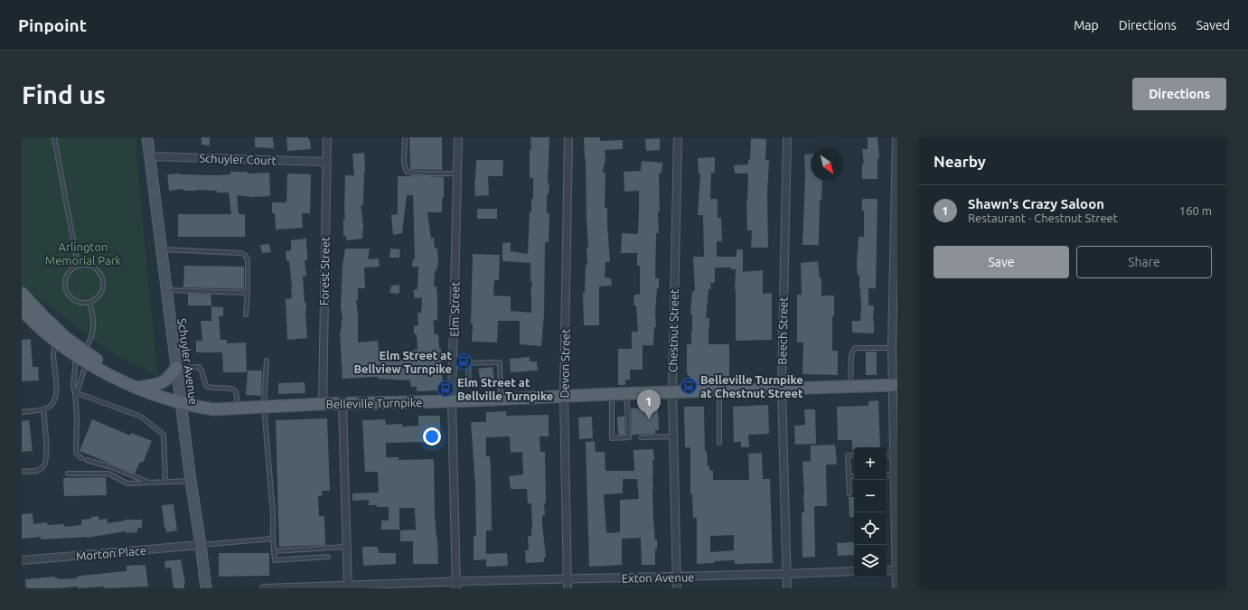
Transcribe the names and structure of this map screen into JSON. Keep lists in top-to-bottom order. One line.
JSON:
{"streets":{"main road":["Schuyler Avenue","Belleville Turnpike"],"street":["Schuyler Court","Forest Street","Elm Street","Chestnut Street","Beech Street","Devon Street","Morton Place","Exton Avenue"]},"crossings":[["Schuyler Court","Forest Street"],["Schuyler Court","Schuyler Avenue"],["Forest Street","Belleville Turnpike"],["Elm Street","Belleville Turnpike"],["Elm Street","Exton Avenue"],["Chestnut Street","Belleville Turnpike"],["Chestnut Street","Exton Avenue"],["Beech Street","Belleville Turnpike"],["Beech Street","Exton Avenue"],["Schuyler Avenue","Belleville Turnpike"],["Schuyler Avenue","Morton Place"],["Devon Street","Belleville Turnpike"],["Devon Street","Exton Avenue"]],"parks":["Arlington Memorial Park"],"places":{"bus stop":["Elm Street at Bellview Turnpike","Belleville Turnpike at Chestnut Street","Elm Street at Bellville Turnpike"]},"north":"bottom right","page":{"header":"Pinpoint","nav":["Map","Directions","Saved"],"buttons":["Directions",["Save","Share"]],"title":"Find us","heading":"Nearby","list":[{"mark":"1","name":"Shawn's Crazy Saloon","note":"Restaurant · Chestnut Street","value":"160 m"}],"pins":"1","map_buttons":["+","−"]}}
